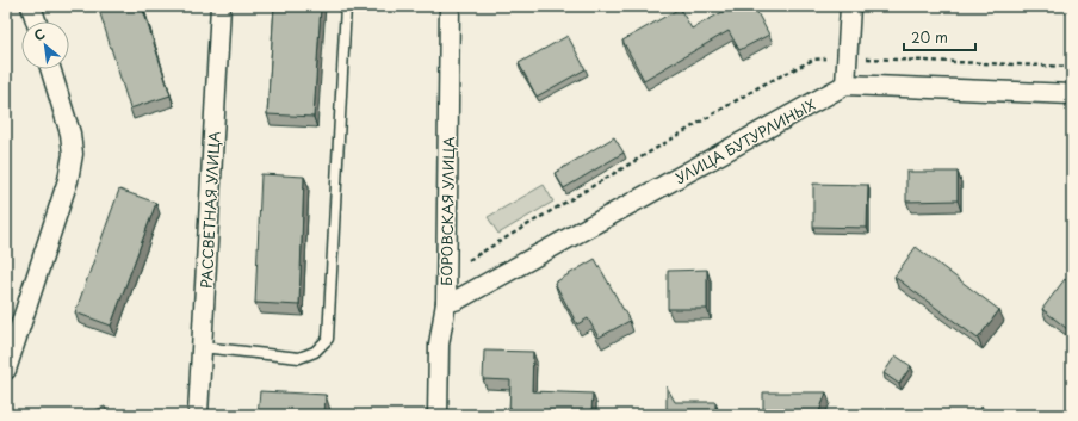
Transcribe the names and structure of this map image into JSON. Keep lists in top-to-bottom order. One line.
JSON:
{"streets":{"street":["УЛИЦА БУТУРЛИНЫХ","РАССВЕТНАЯ УЛИЦА","БОРОВСКАЯ УЛИЦА"]},"crossings":[["УЛИЦА БУТУРЛИНЫХ","БОРОВСКАЯ УЛИЦА"]],"scale_bar":"20 m","north":"top left"}
